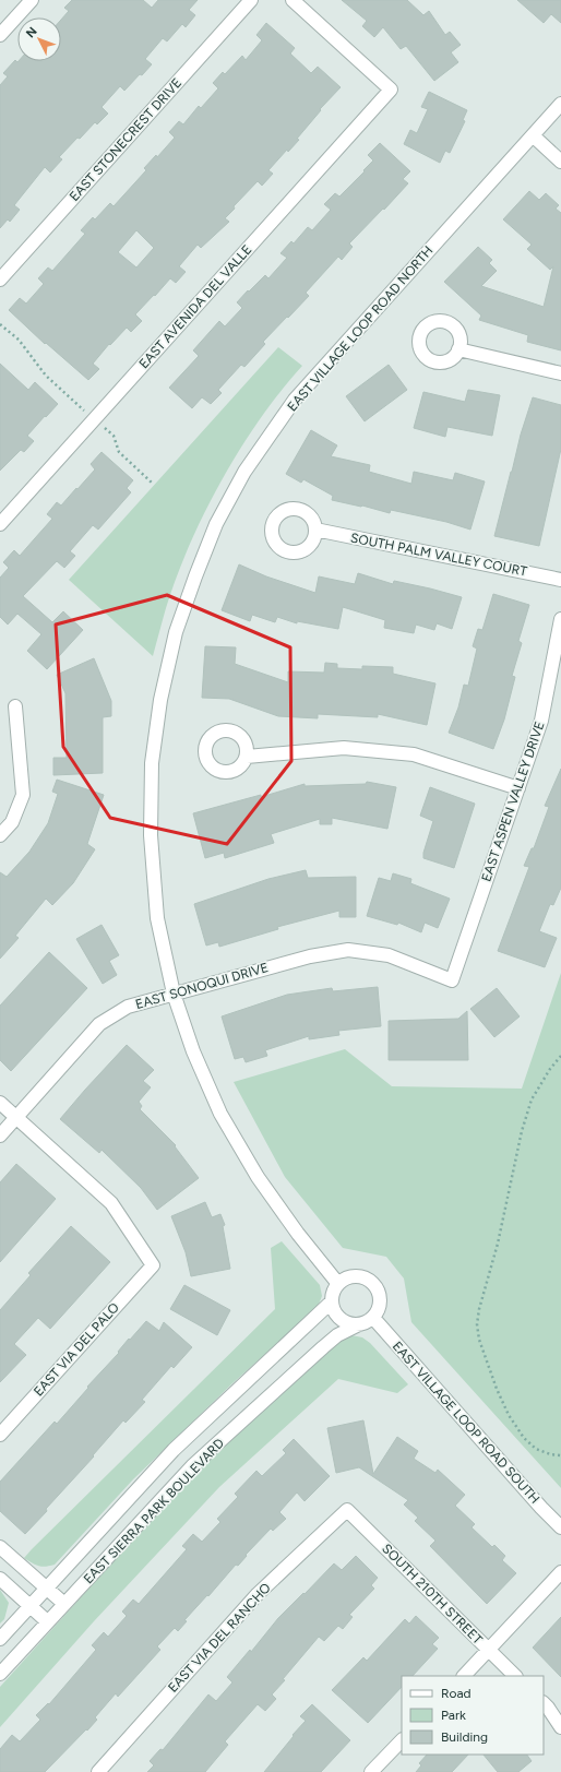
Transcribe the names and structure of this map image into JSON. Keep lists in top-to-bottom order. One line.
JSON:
{"streets":{"street":["EAST STONECREST DRIVE","EAST AVENIDA DEL VALLE","EAST VILLAGE LOOP ROAD NORTH","SOUTH PALM VALLEY COURT","EAST ASPEN VALLEY DRIVE","EAST SONOQUI DRIVE","EAST VIA DEL PALO","EAST VILLAGE LOOP ROAD SOUTH","EAST SIERRA PARK BOULEVARD","SOUTH 210TH STREET","EAST VIA DEL RANCHO"]},"crossings":[["EAST VILLAGE LOOP ROAD NORTH","EAST SONOQUI DRIVE"],["EAST VILLAGE LOOP ROAD NORTH","EAST VILLAGE LOOP ROAD SOUTH"],["EAST VILLAGE LOOP ROAD NORTH","EAST SIERRA PARK BOULEVARD"],["EAST ASPEN VALLEY DRIVE","EAST SONOQUI DRIVE"],["EAST SONOQUI DRIVE","EAST VIA DEL PALO"],["EAST VILLAGE LOOP ROAD SOUTH","EAST SIERRA PARK BOULEVARD"],["SOUTH 210TH STREET","EAST VIA DEL RANCHO"]],"legend":["Road","Park","Building"],"north":"top left"}
